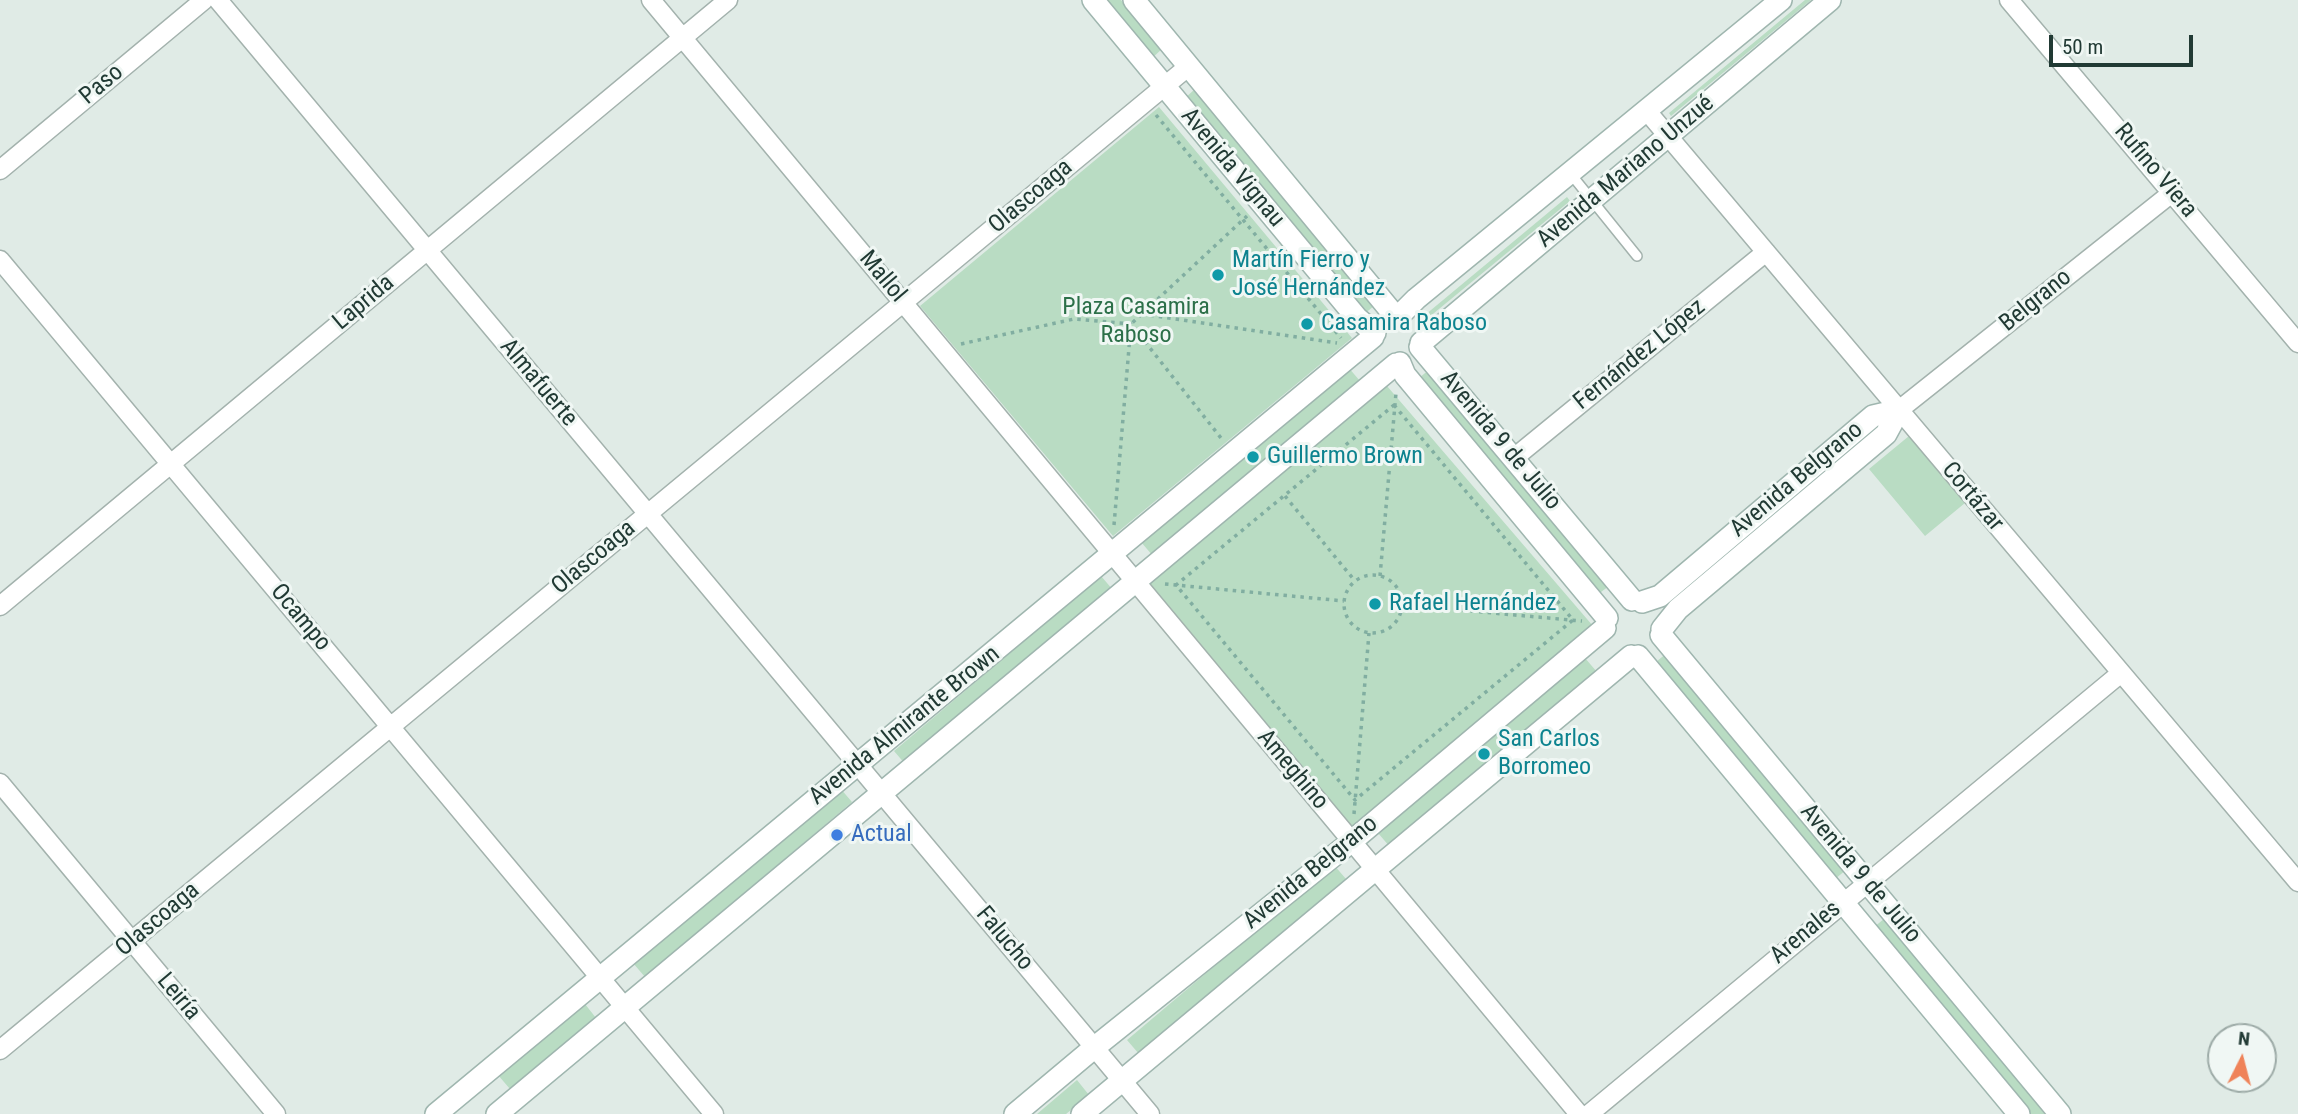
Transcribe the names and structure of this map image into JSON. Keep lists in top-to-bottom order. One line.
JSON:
{"streets":{"main road":["Avenida Vignau","Avenida Mariano Unzué","Avenida 9 de Julio","Avenida Belgrano","Avenida Almirante Brown"],"street":["Paso","Rufino Viera","Olascoaga","Mallol","Belgrano","Laprida","Fernández López","Almafuerte","Cortázar","Ocampo","Ameghino","Arenales","Falucho","Leiría"]},"crossings":[["Avenida Vignau","Avenida Mariano Unzué"],["Avenida Vignau","Olascoaga"],["Avenida Vignau","Avenida 9 de Julio"],["Avenida Vignau","Avenida Almirante Brown"],["Rufino Viera","Belgrano"],["Avenida Mariano Unzué","Avenida 9 de Julio"],["Avenida Mariano Unzué","Cortázar"],["Avenida Mariano Unzué","Avenida Almirante Brown"],["Olascoaga","Mallol"],["Olascoaga","Almafuerte"],["Olascoaga","Ocampo"],["Olascoaga","Leiría"],["Mallol","Laprida"],["Mallol","Avenida Almirante Brown"],["Mallol","Ameghino"],["Belgrano","Avenida Belgrano"],["Belgrano","Cortázar"],["Laprida","Almafuerte"],["Laprida","Ocampo"],["Fernández López","Avenida 9 de Julio"],["Fernández López","Cortázar"],["Almafuerte","Avenida Almirante Brown"],["Almafuerte","Falucho"],["Avenida 9 de Julio","Avenida Belgrano"],["Avenida 9 de Julio","Avenida Almirante Brown"],["Avenida 9 de Julio","Arenales"],["Avenida Belgrano","Cortázar"],["Avenida Belgrano","Ameghino"],["Avenida Belgrano","Falucho"],["Cortázar","Arenales"],["Ocampo","Avenida Almirante Brown"],["Avenida Almirante Brown","Ameghino"],["Avenida Almirante Brown","Falucho"]],"parks":["Plaza Casamira Raboso"],"places":["Martín Fierro y José Hernández","Casamira Raboso","Guillermo Brown","Rafael Hernández","San Carlos Borromeo","Actual"],"scale_bar":"50 m","north":"top"}
